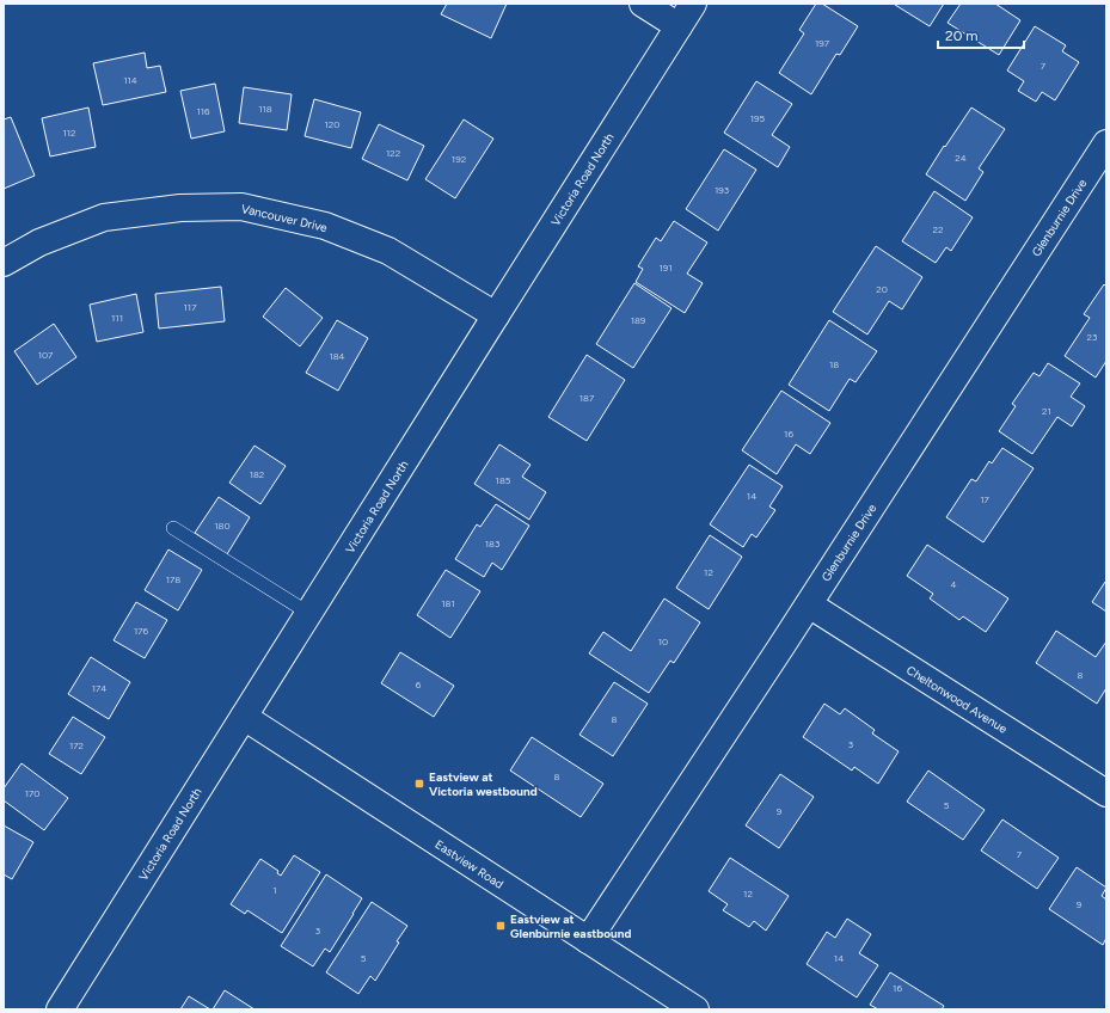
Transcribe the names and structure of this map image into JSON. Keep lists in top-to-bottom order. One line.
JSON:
{"streets":{"street":["Victoria Road North","Vancouver Drive","Glenburnie Drive","Cheltonwood Avenue","Eastview Road"]},"crossings":[["Victoria Road North","Vancouver Drive"],["Victoria Road North","Eastview Road"],["Glenburnie Drive","Cheltonwood Avenue"],["Glenburnie Drive","Eastview Road"]],"places":{"transit":["Eastview at Victoria westbound","Eastview at Glenburnie eastbound"]},"house_numbers":["197","7","114","118","116","195","120","112","122","24","192","193","22","191","20","117","111","189","23","107","184","18","187","21","16","182","185","14","17","180","183","12","178","4","181","176","10","8","6","174","8","3","172","8","170","5","9","7","1","12","9","3","5","14","16"],"scale_bar":"20 m"}
